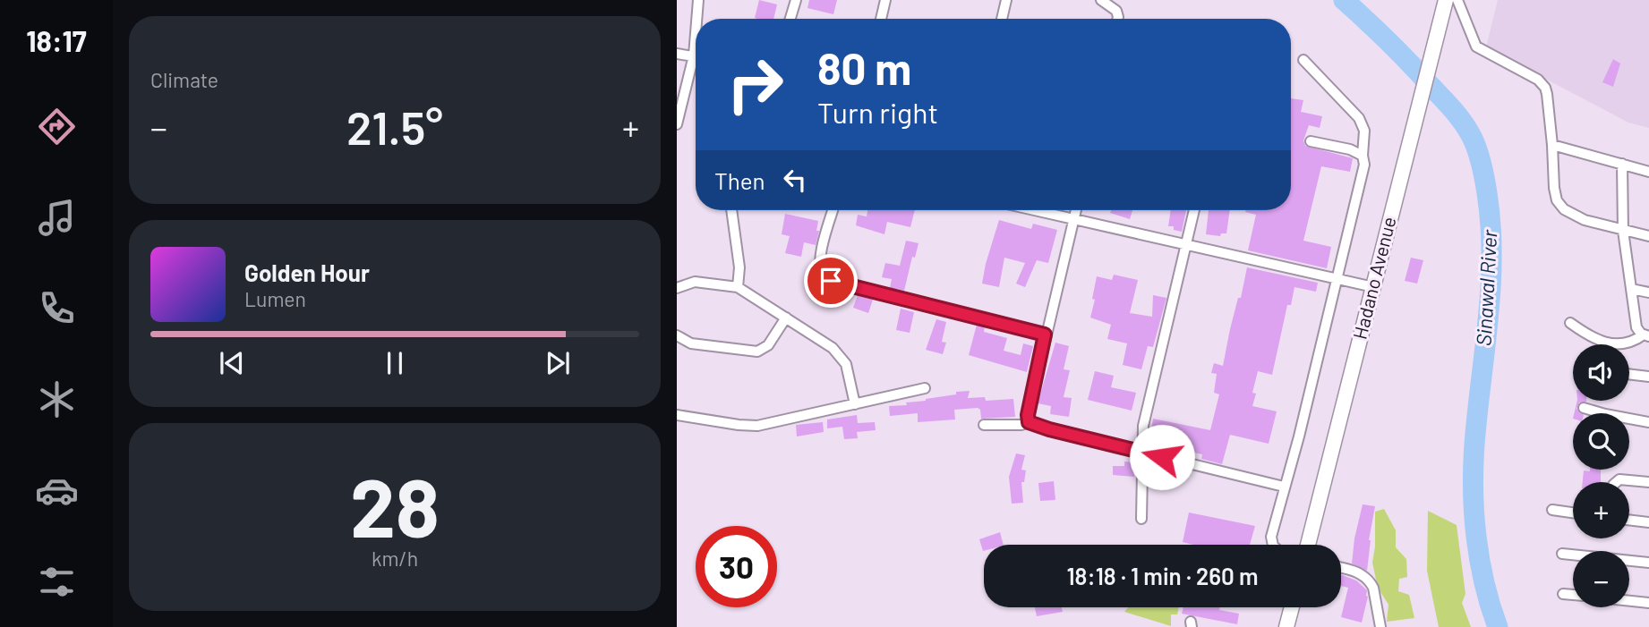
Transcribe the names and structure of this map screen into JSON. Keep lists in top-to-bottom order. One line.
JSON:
{"streets":{"main road":["Hadano Avenue"]},"water":["Sinawal River"],"page":{"tabs":"18:17","tile":["Climate",["28","km/h"]],"turn":["80 m","Turn right"],"heat":["−","21.5°","+"],"then":"Then","song":["Golden Hour","Lumen"],"map_buttons":["+","−"],"limit":"30","trip":"18:18 · 1 min · 260 m"}}
